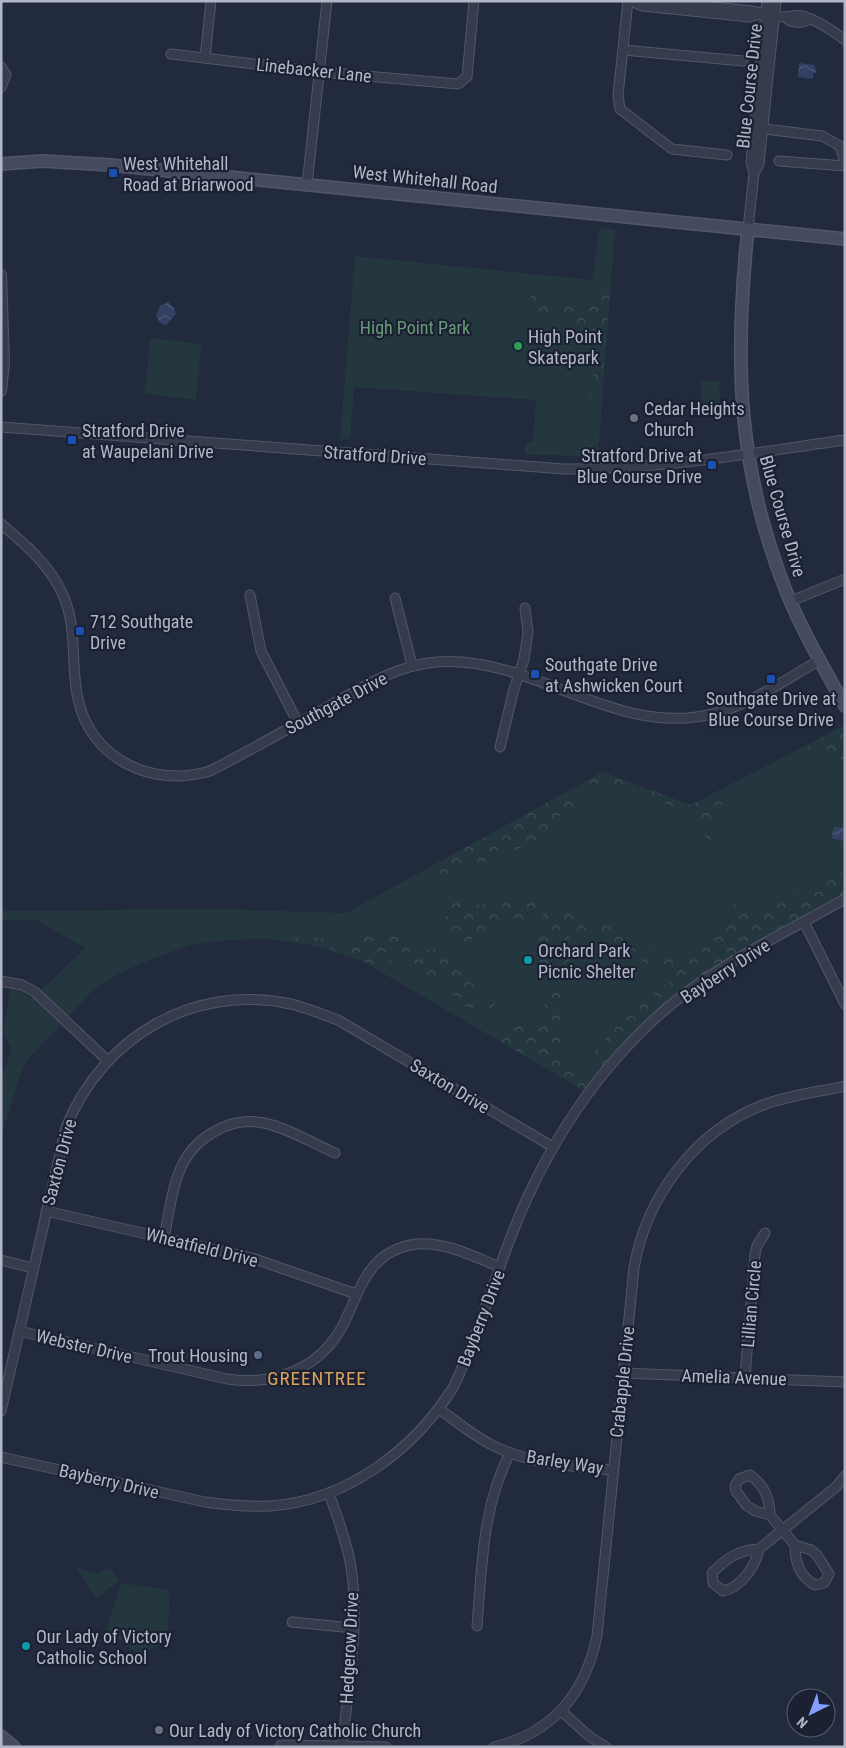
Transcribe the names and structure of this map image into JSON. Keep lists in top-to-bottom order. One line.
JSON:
{"streets":{"main road":["Blue Course Drive","West Whitehall Road"],"street":["Linebacker Lane","Stratford Drive","Southgate Drive","Bayberry Drive","Saxton Drive","Wheatfield Drive","Lillian Circle","Webster Drive","Amelia Avenue","Crabapple Drive","Barley Way","Hedgerow Drive"]},"crossings":[["Blue Course Drive","West Whitehall Road"],["Blue Course Drive","Stratford Drive"],["Blue Course Drive","Southgate Drive"],["Bayberry Drive","Saxton Drive"],["Bayberry Drive","Webster Drive"],["Bayberry Drive","Barley Way"],["Bayberry Drive","Hedgerow Drive"],["Saxton Drive","Wheatfield Drive"],["Saxton Drive","Webster Drive"],["Wheatfield Drive","Webster Drive"],["Lillian Circle","Amelia Avenue"],["Amelia Avenue","Crabapple Drive"],["Crabapple Drive","Barley Way"]],"districts":["GREENTREE"],"parks":["High Point Park"],"places":{"transit":["West Whitehall Road at Briarwood","Stratford Drive at Waupelani Drive","Stratford Drive at Blue Course Drive","712 Southgate Drive","Southgate Drive at Ashwicken Court","Southgate Drive at Blue Course Drive"],"other":["High Point Skatepark","Cedar Heights Church","Orchard Park Picnic Shelter","Trout Housing","Our Lady of Victory Catholic School","Our Lady of Victory Catholic Church"]},"north":"bottom left"}
